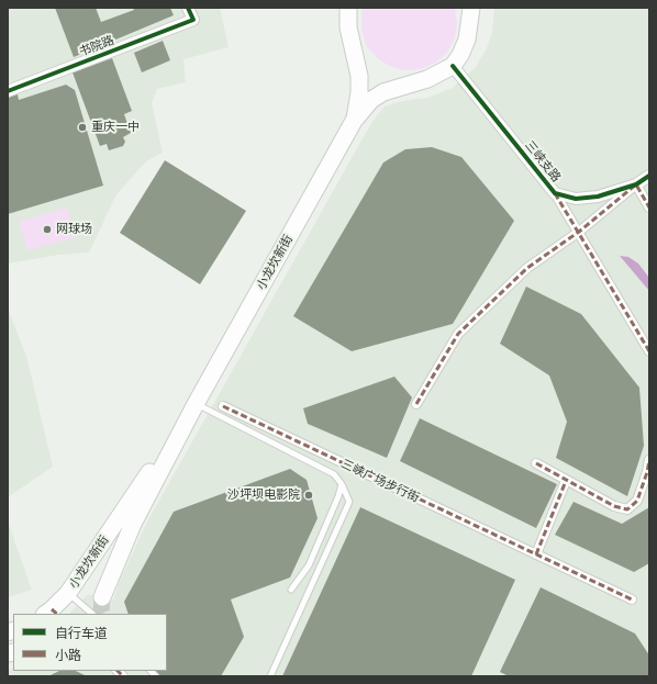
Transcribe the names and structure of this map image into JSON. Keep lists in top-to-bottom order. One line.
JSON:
{"streets":{"main road":["小龙坎新街"],"street":["书院路","三峡支路","三峡广场步行街"]},"crossings":[["三峡支路","小龙坎新街"]],"places":["重庆一中","网球场","沙坪坝电影院"],"legend":["自行车道","小路"]}
